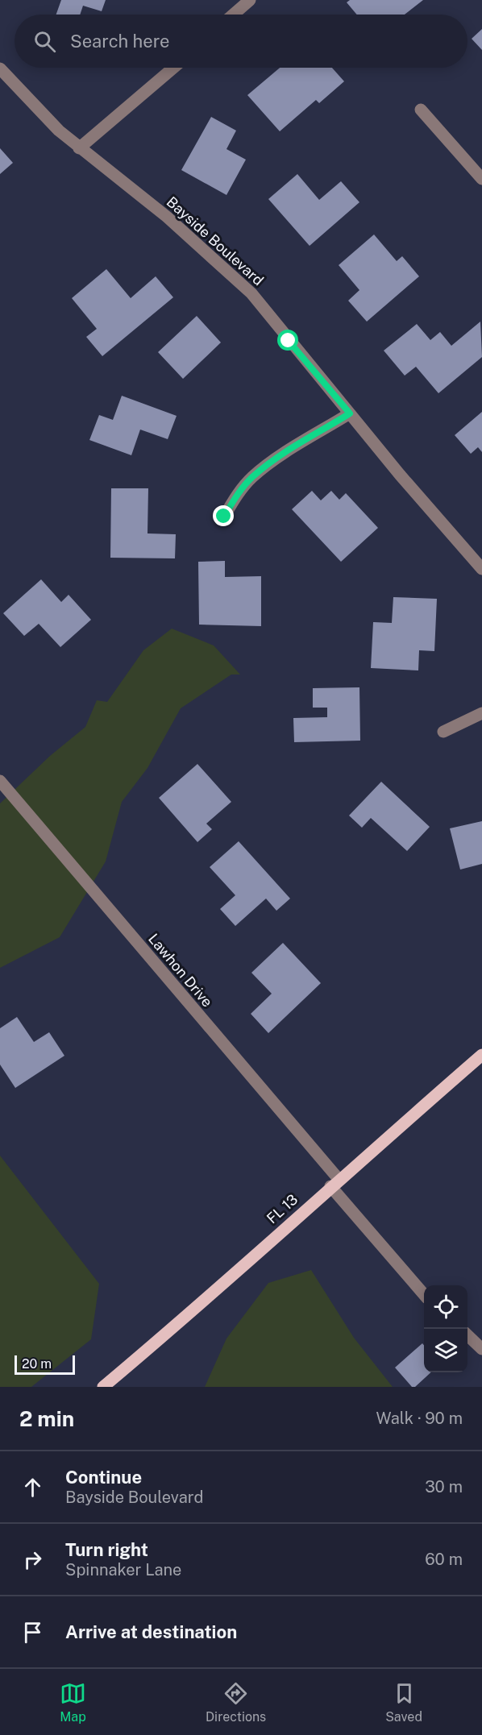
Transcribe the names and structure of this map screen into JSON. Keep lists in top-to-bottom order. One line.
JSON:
{"streets":{"main road":["FL 13"],"street":["Bayside Boulevard","Lawhon Drive"]},"crossings":[["Lawhon Drive","FL 13"]],"scale_bar":"20 m","page":{"search":"Search here","scale":"20 m","heading":["2 min","Walk · 90 m"],"list":[["Continue","Bayside Boulevard","30 m"],["Turn right","Spinnaker Lane","60 m"],"Arrive at destination"],"nav":["Map","Directions","Saved"]}}
